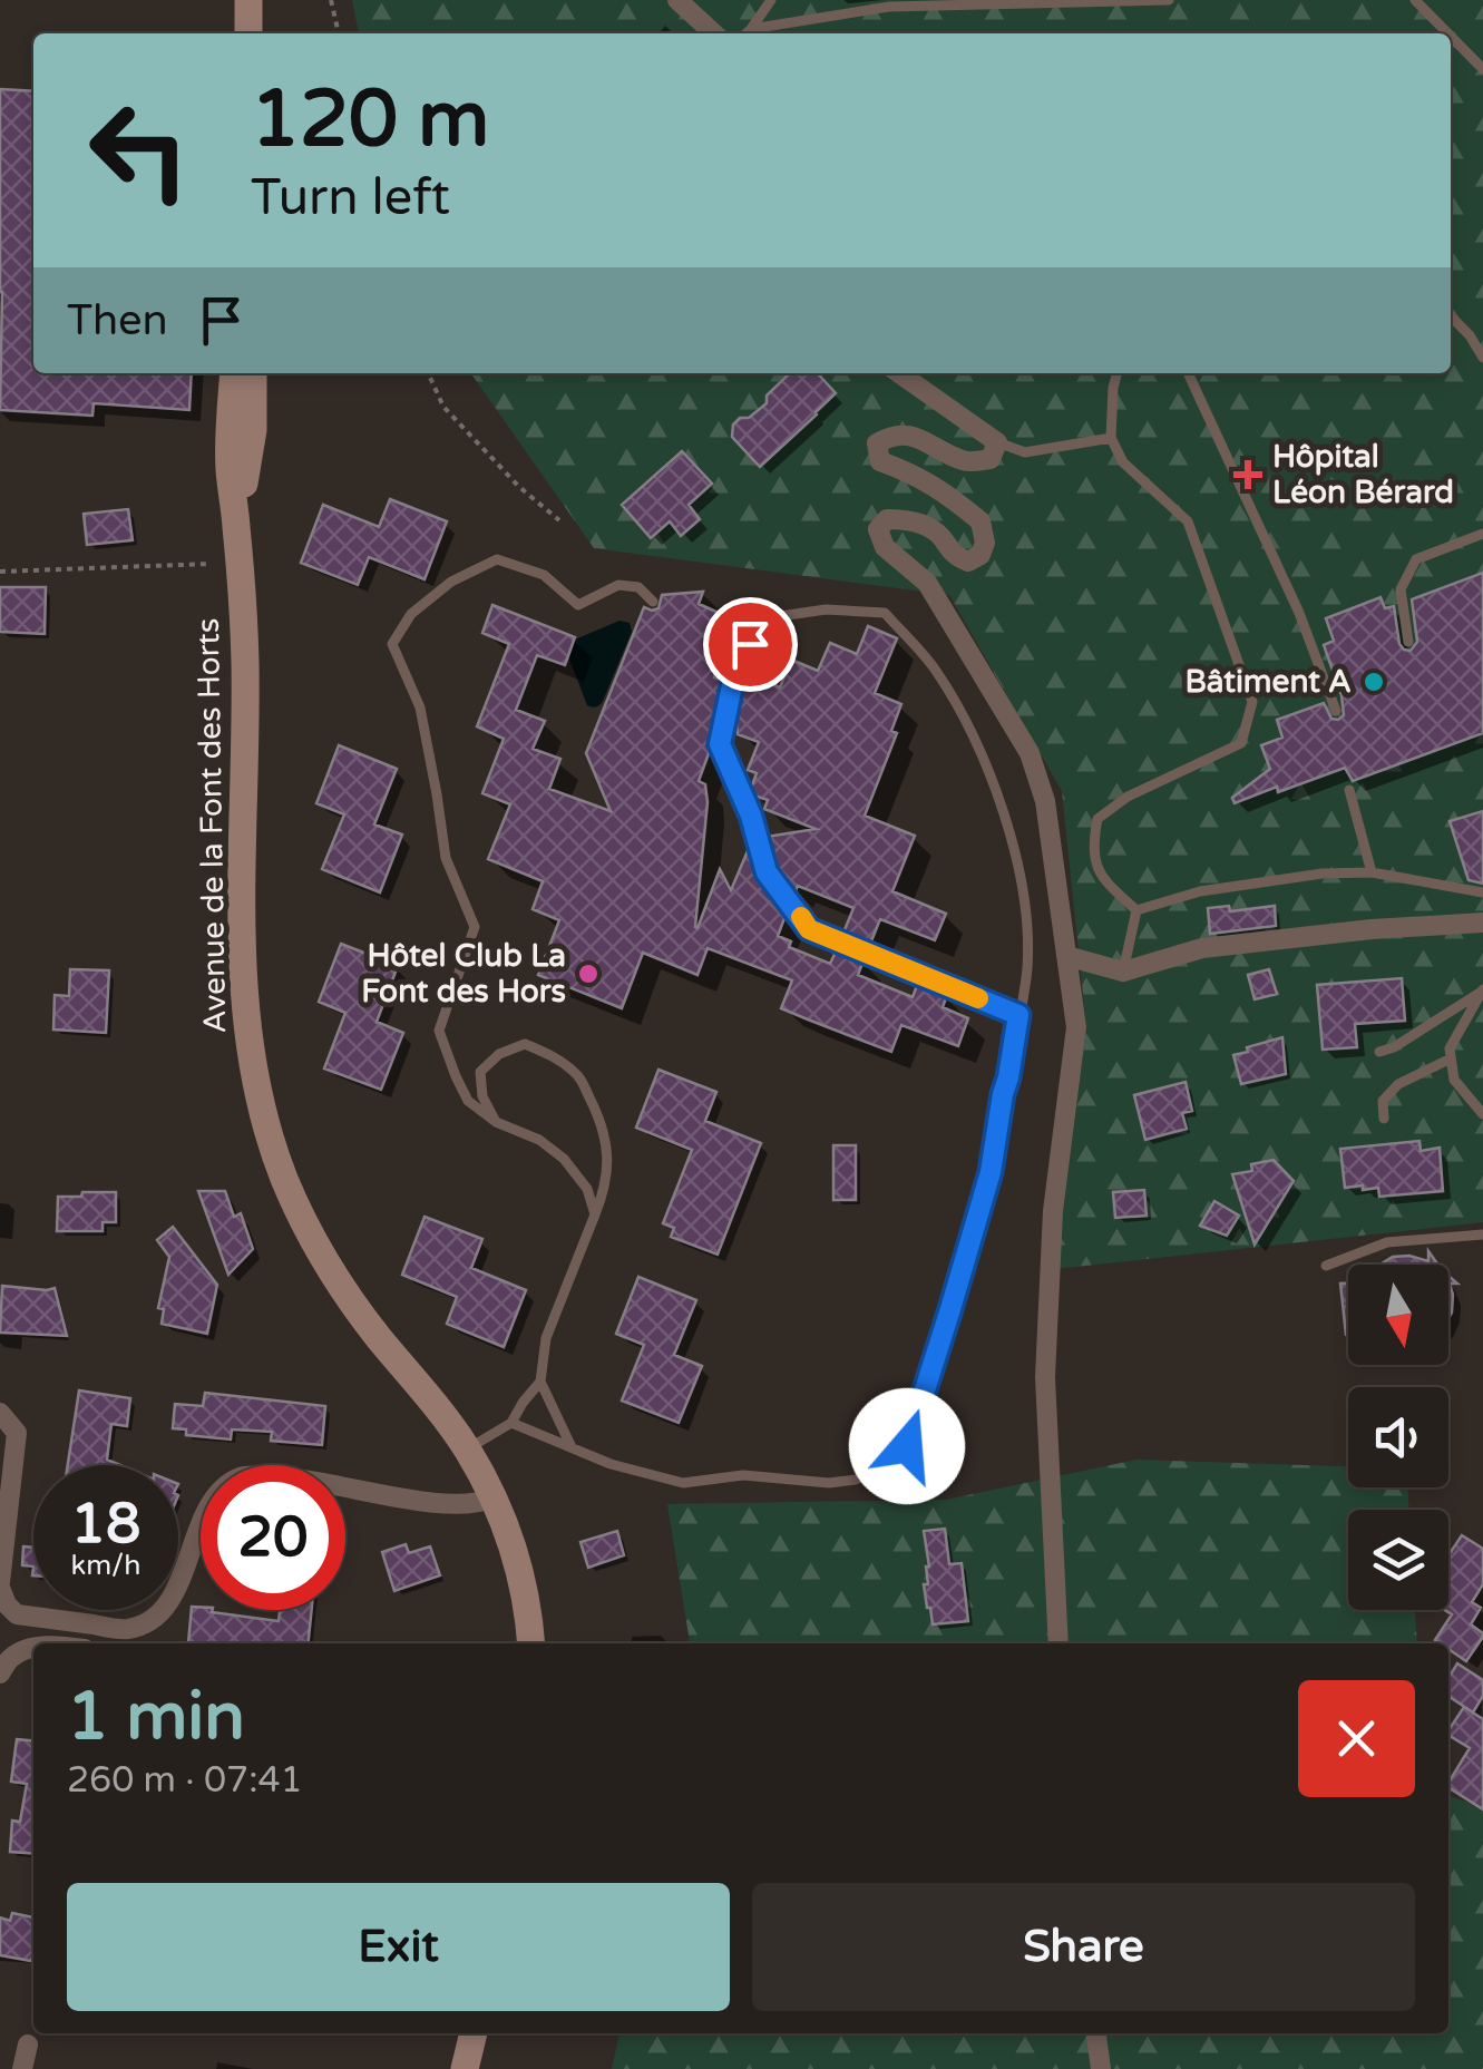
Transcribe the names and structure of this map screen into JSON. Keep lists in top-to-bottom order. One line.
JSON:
{"streets":{"main road":["Avenue de la Font des Horts"]},"places":{"health":["Hôpital Léon Bérard"],"other":["Bâtiment A","Hôtel Club La Font des Hors"]},"north":"bottom","page":{"turn":["120 m","Turn left"],"then":"Then","speed":"18 km/h","limit":"20","heading":["1 min","260 m · 07:41"],"buttons":["Exit","Share"]}}
